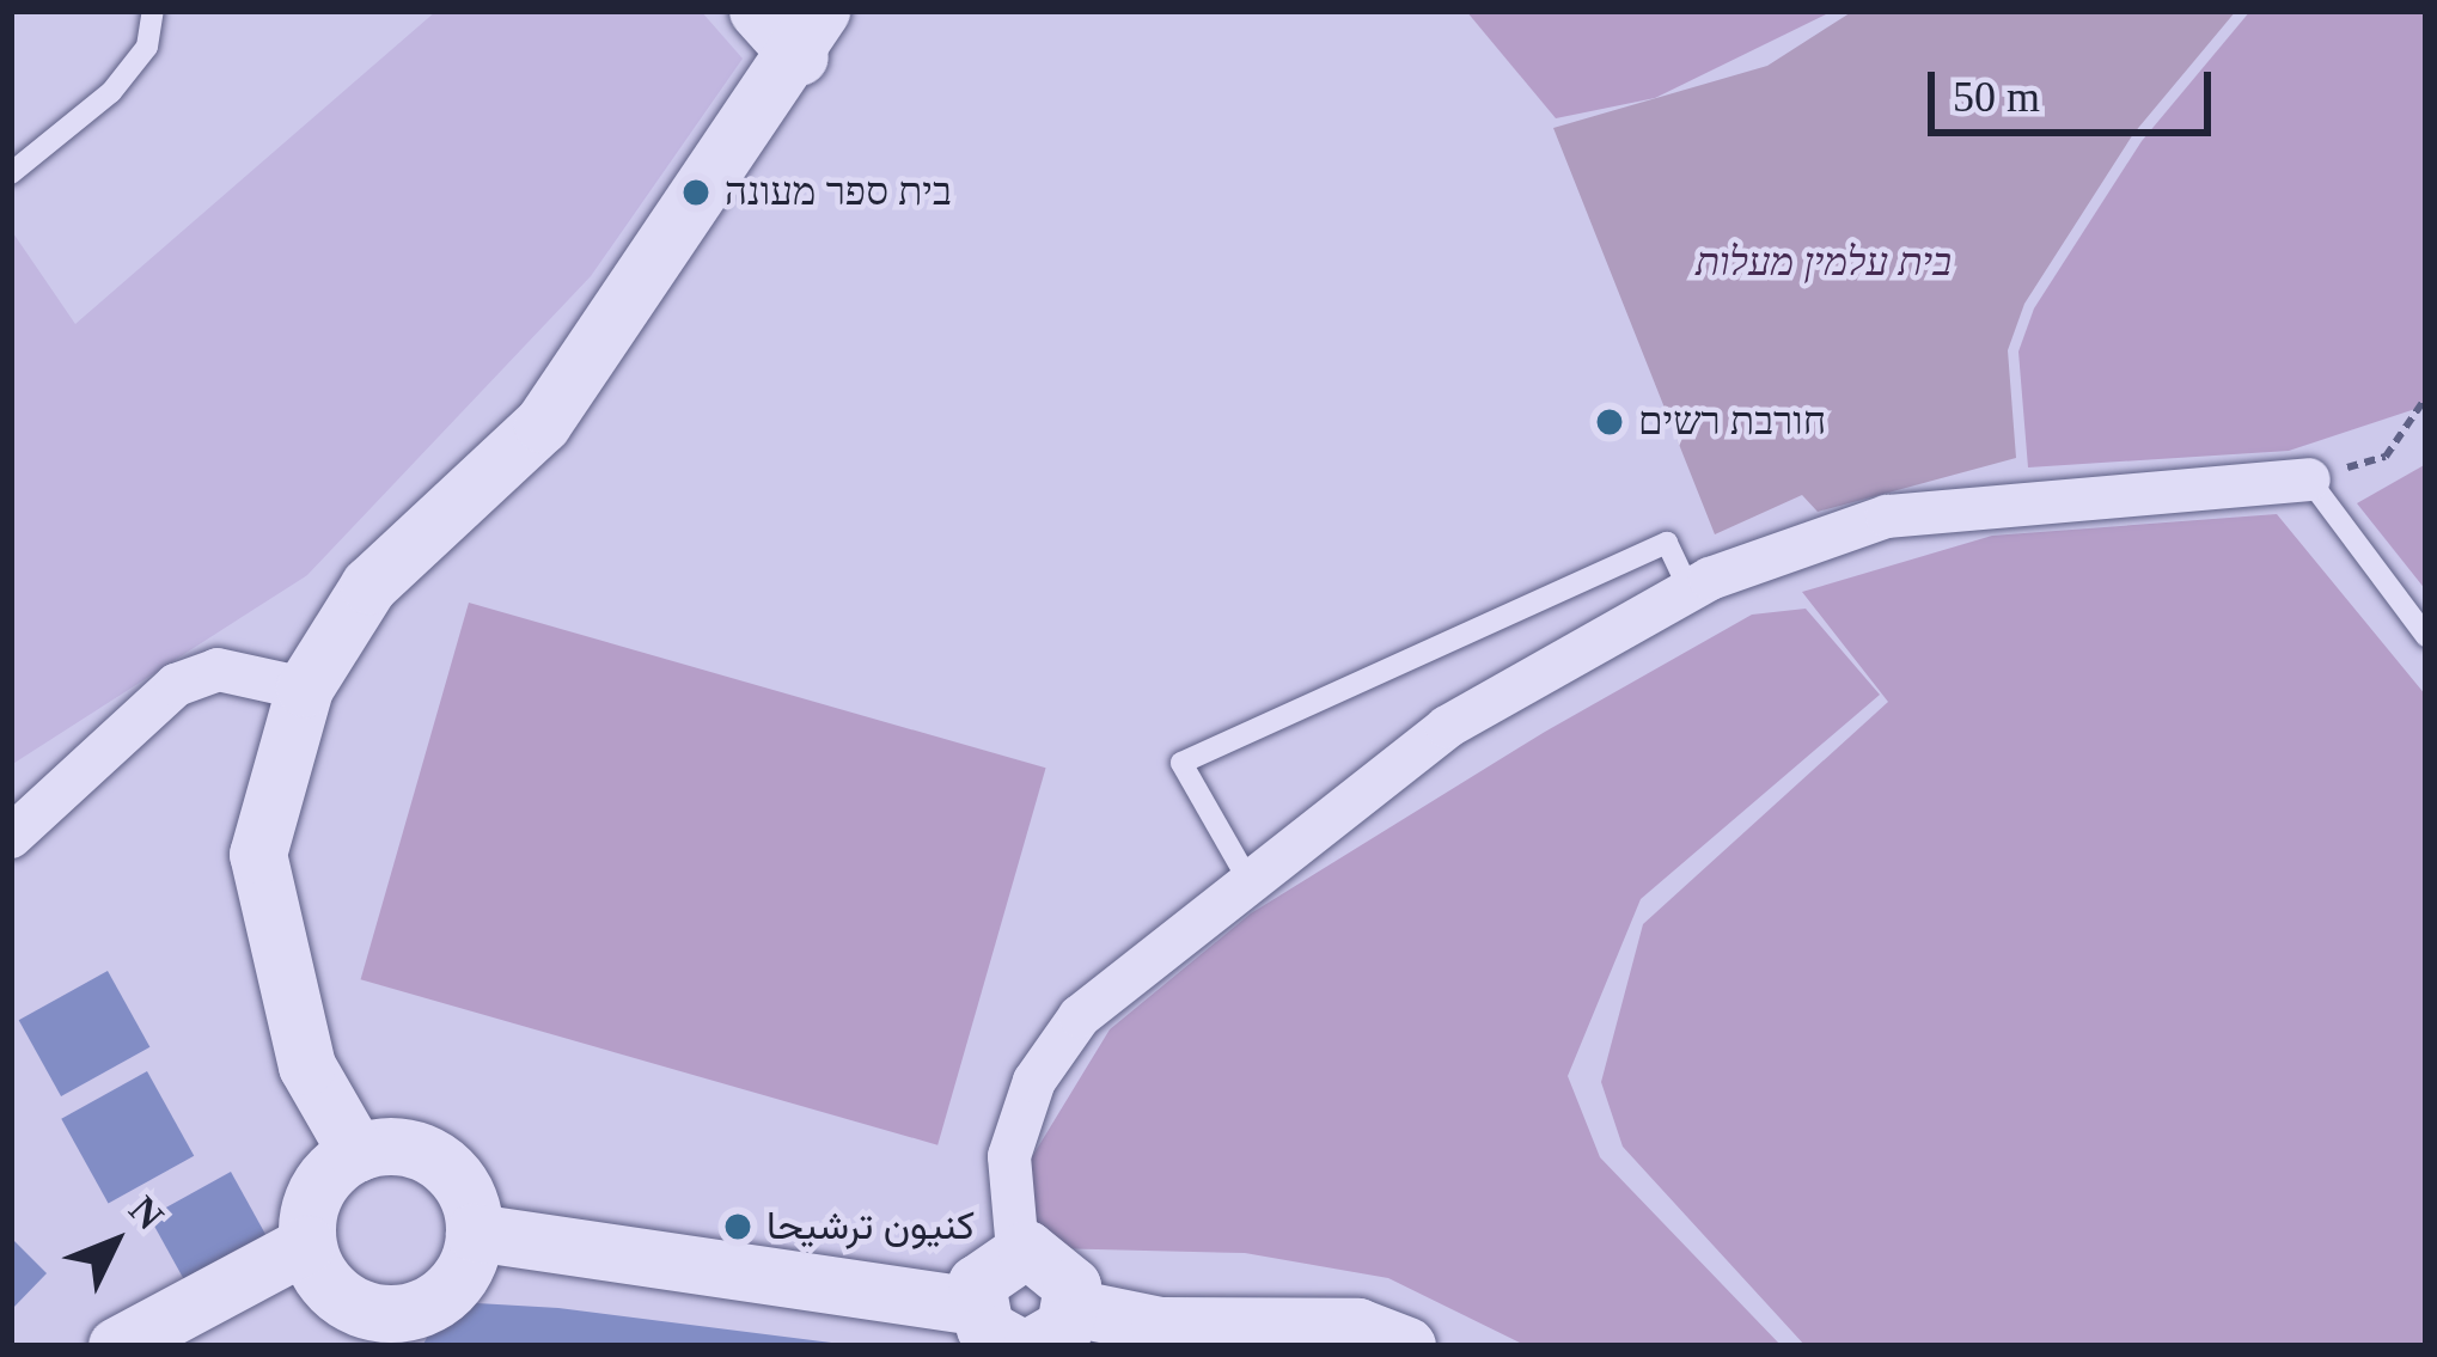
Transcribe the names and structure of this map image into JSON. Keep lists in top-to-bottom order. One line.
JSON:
{"parks":["בית עלמין מעלות"],"places":["בית ספר מעונה","חורבת רשים","كنيون ترشيحا"],"scale_bar":"50 m","north":"top right"}
